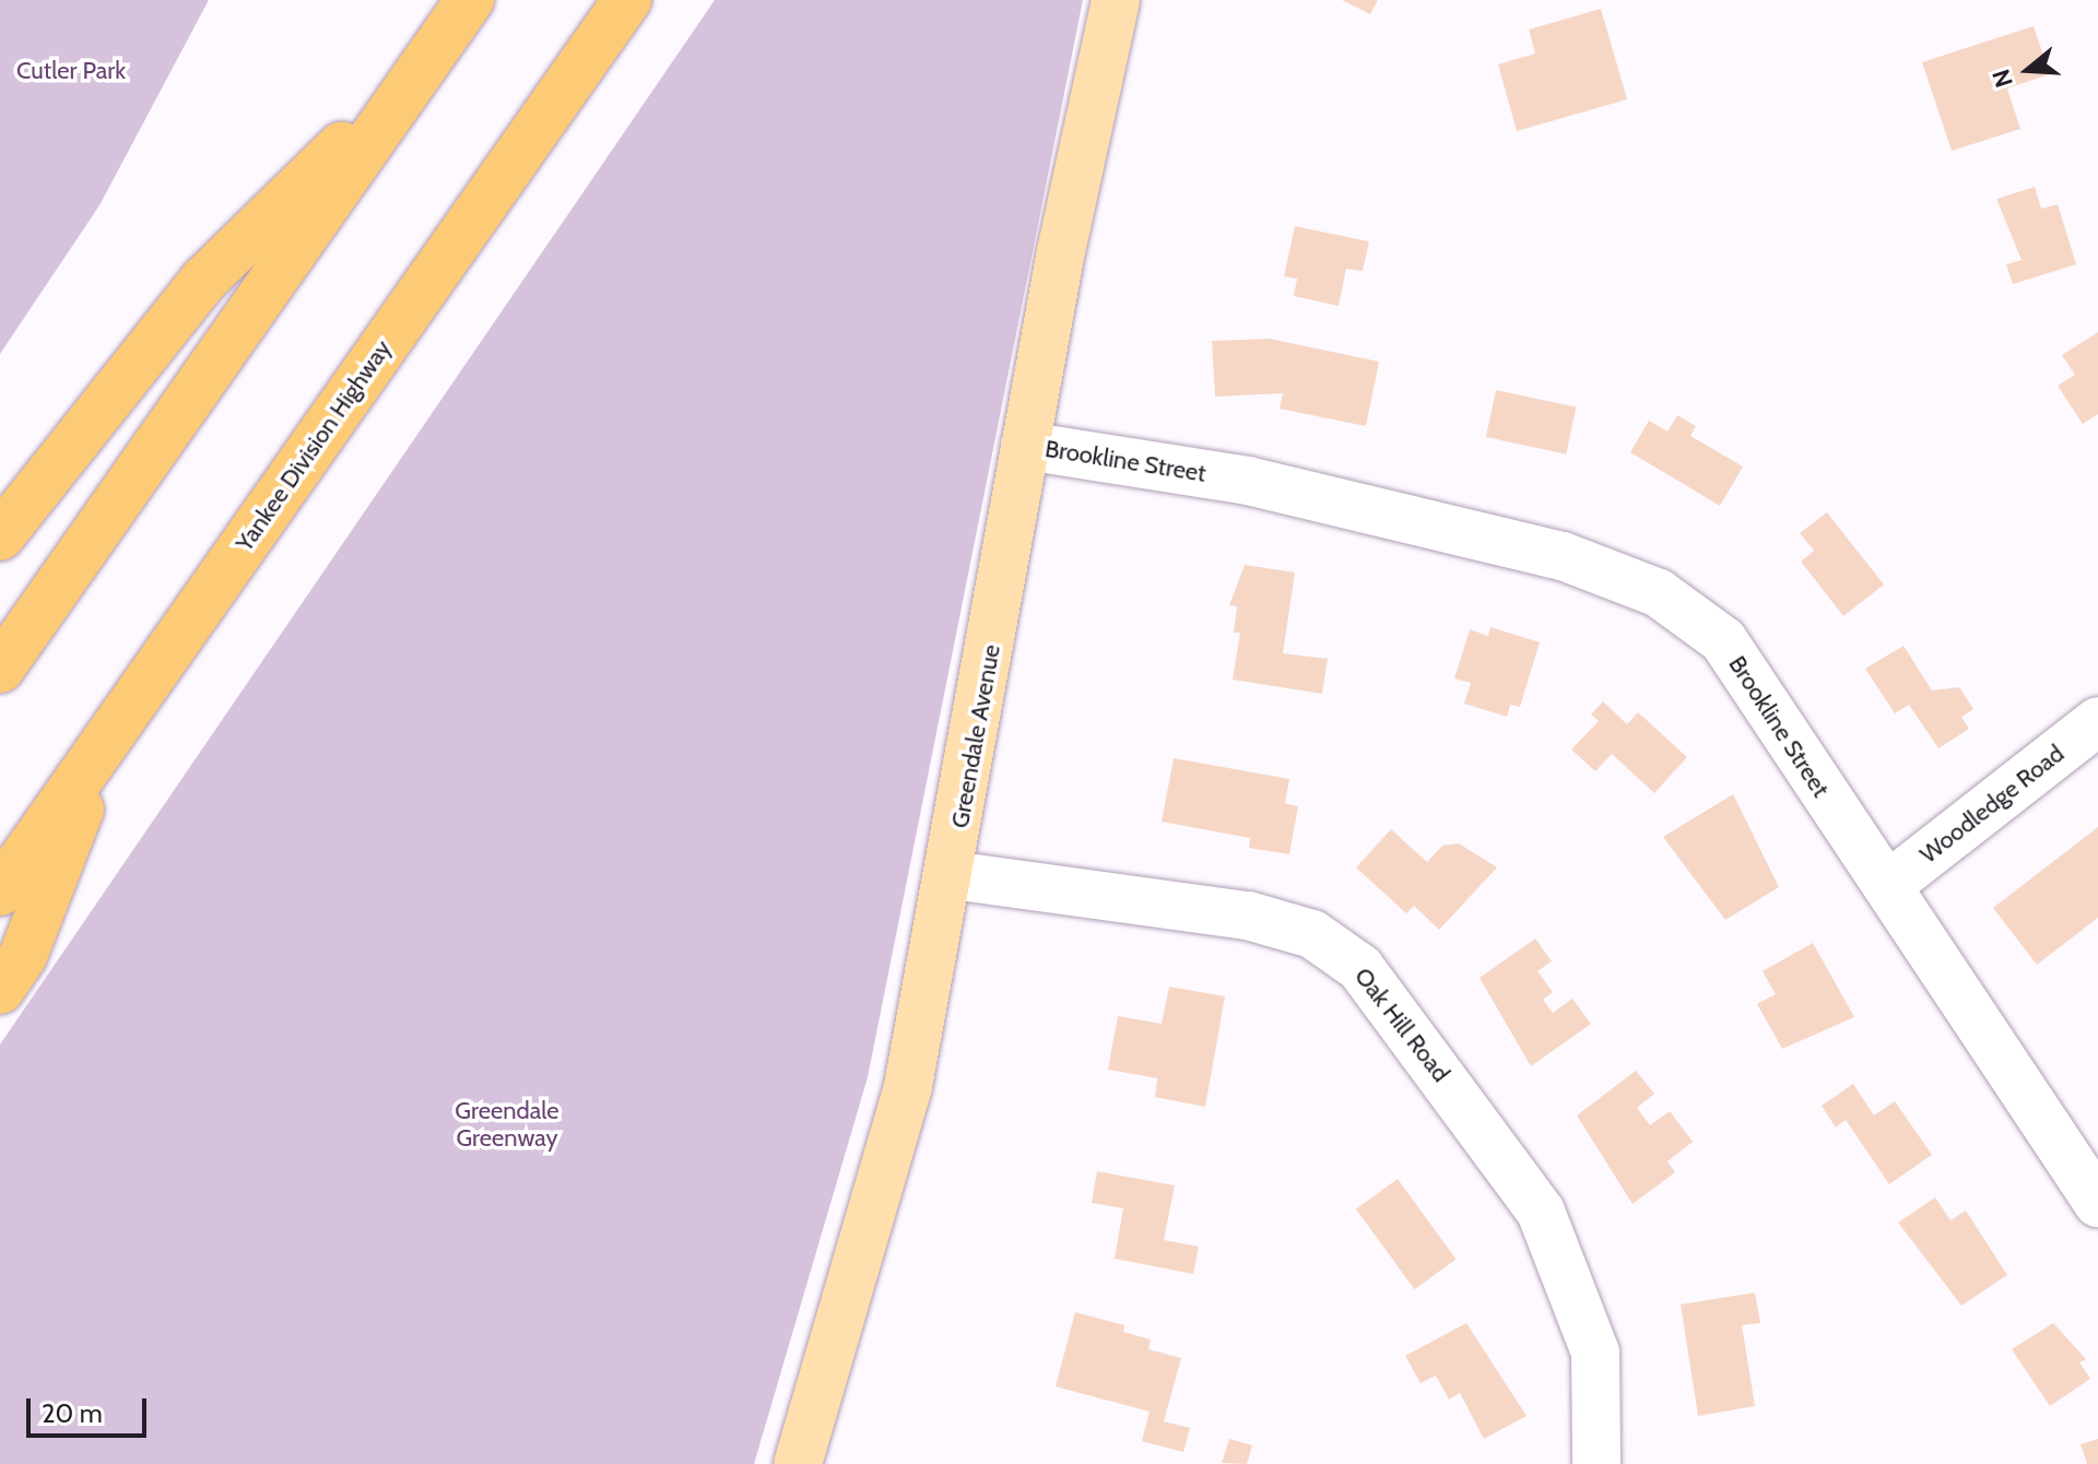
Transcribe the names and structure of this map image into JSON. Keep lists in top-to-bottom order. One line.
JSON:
{"streets":{"highway":["Yankee Division Highway"],"main road":["Greendale Avenue"],"street":["Brookline Street","Woodledge Road","Oak Hill Road"]},"crossings":[["Brookline Street","Greendale Avenue"],["Brookline Street","Woodledge Road"],["Greendale Avenue","Oak Hill Road"]],"parks":["Cutler Park","Greendale Greenway"],"scale_bar":"20 m","north":"left"}
